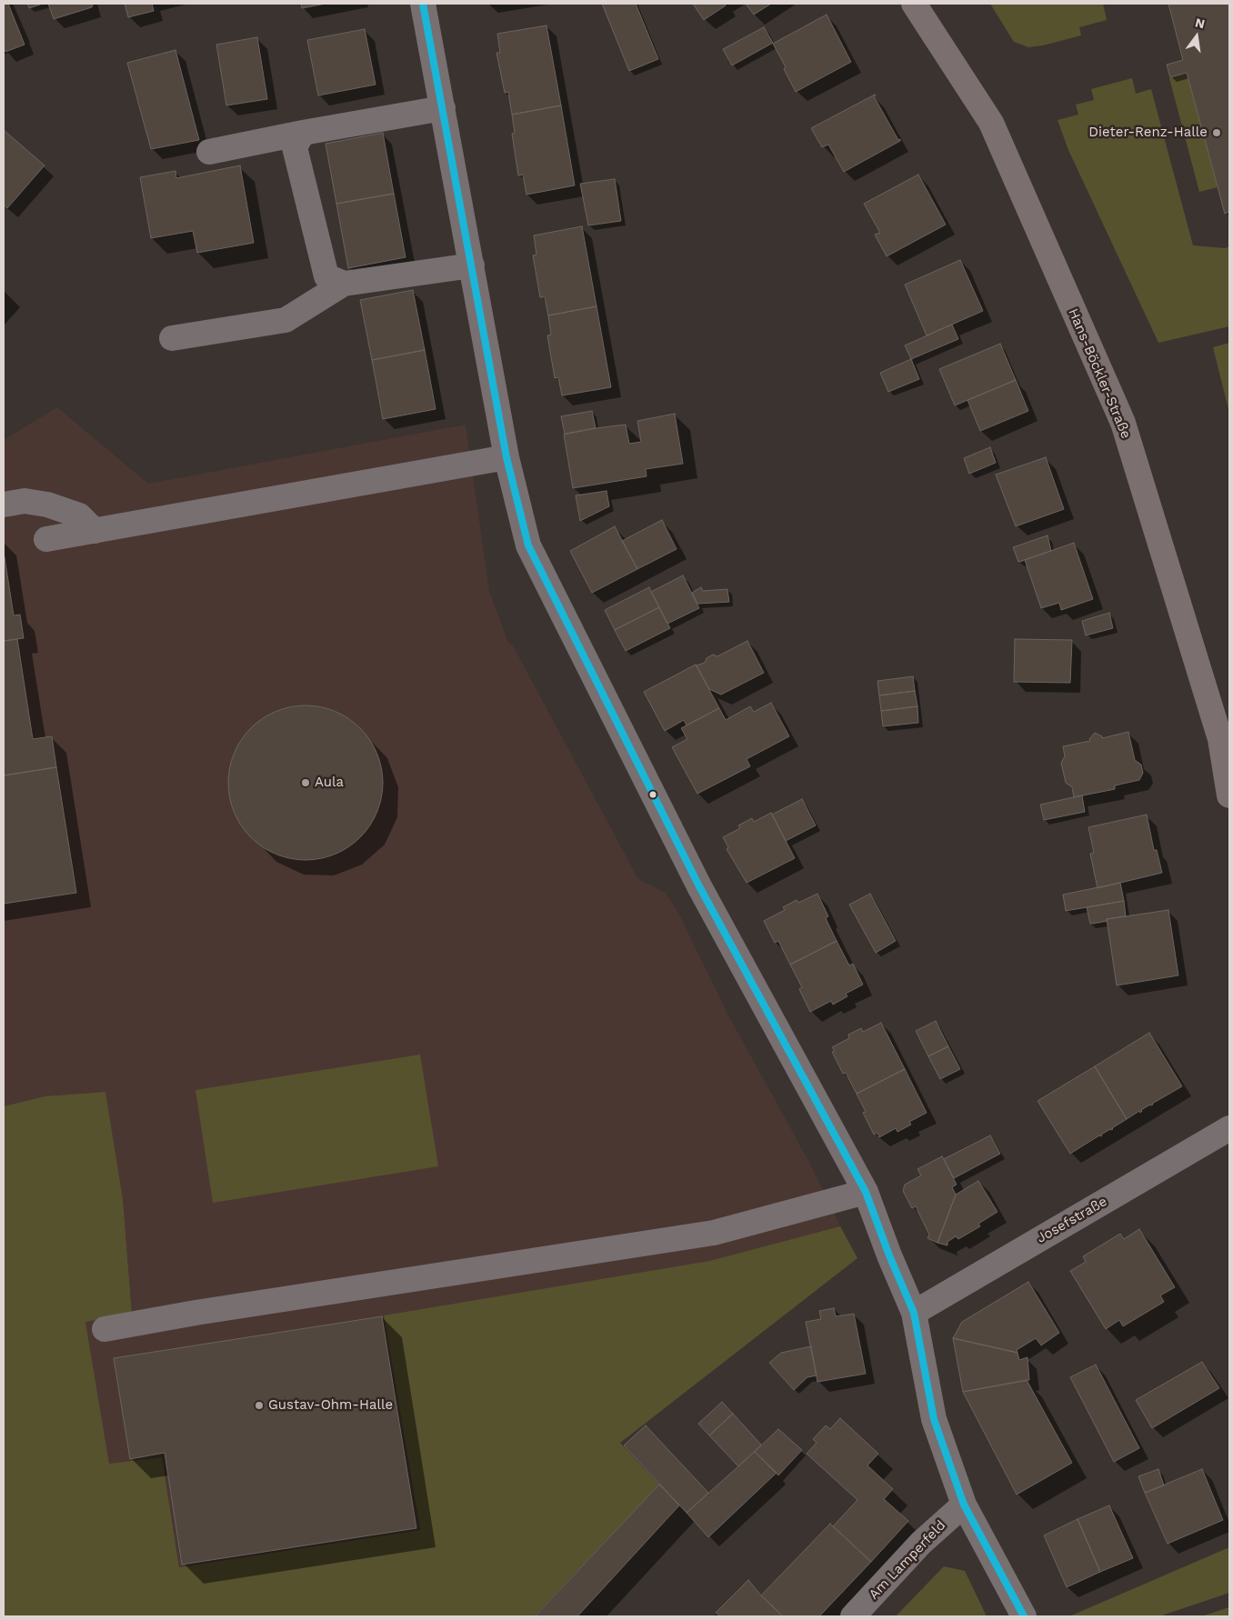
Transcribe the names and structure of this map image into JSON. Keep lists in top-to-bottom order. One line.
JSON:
{"streets":{"main road":["Hans-Böckler-Straße"],"street":["Josefstraße","Am Lamperfeld"]},"places":["Dieter-Renz-Halle","Aula","Gustav-Ohm-Halle"],"north":"top"}
